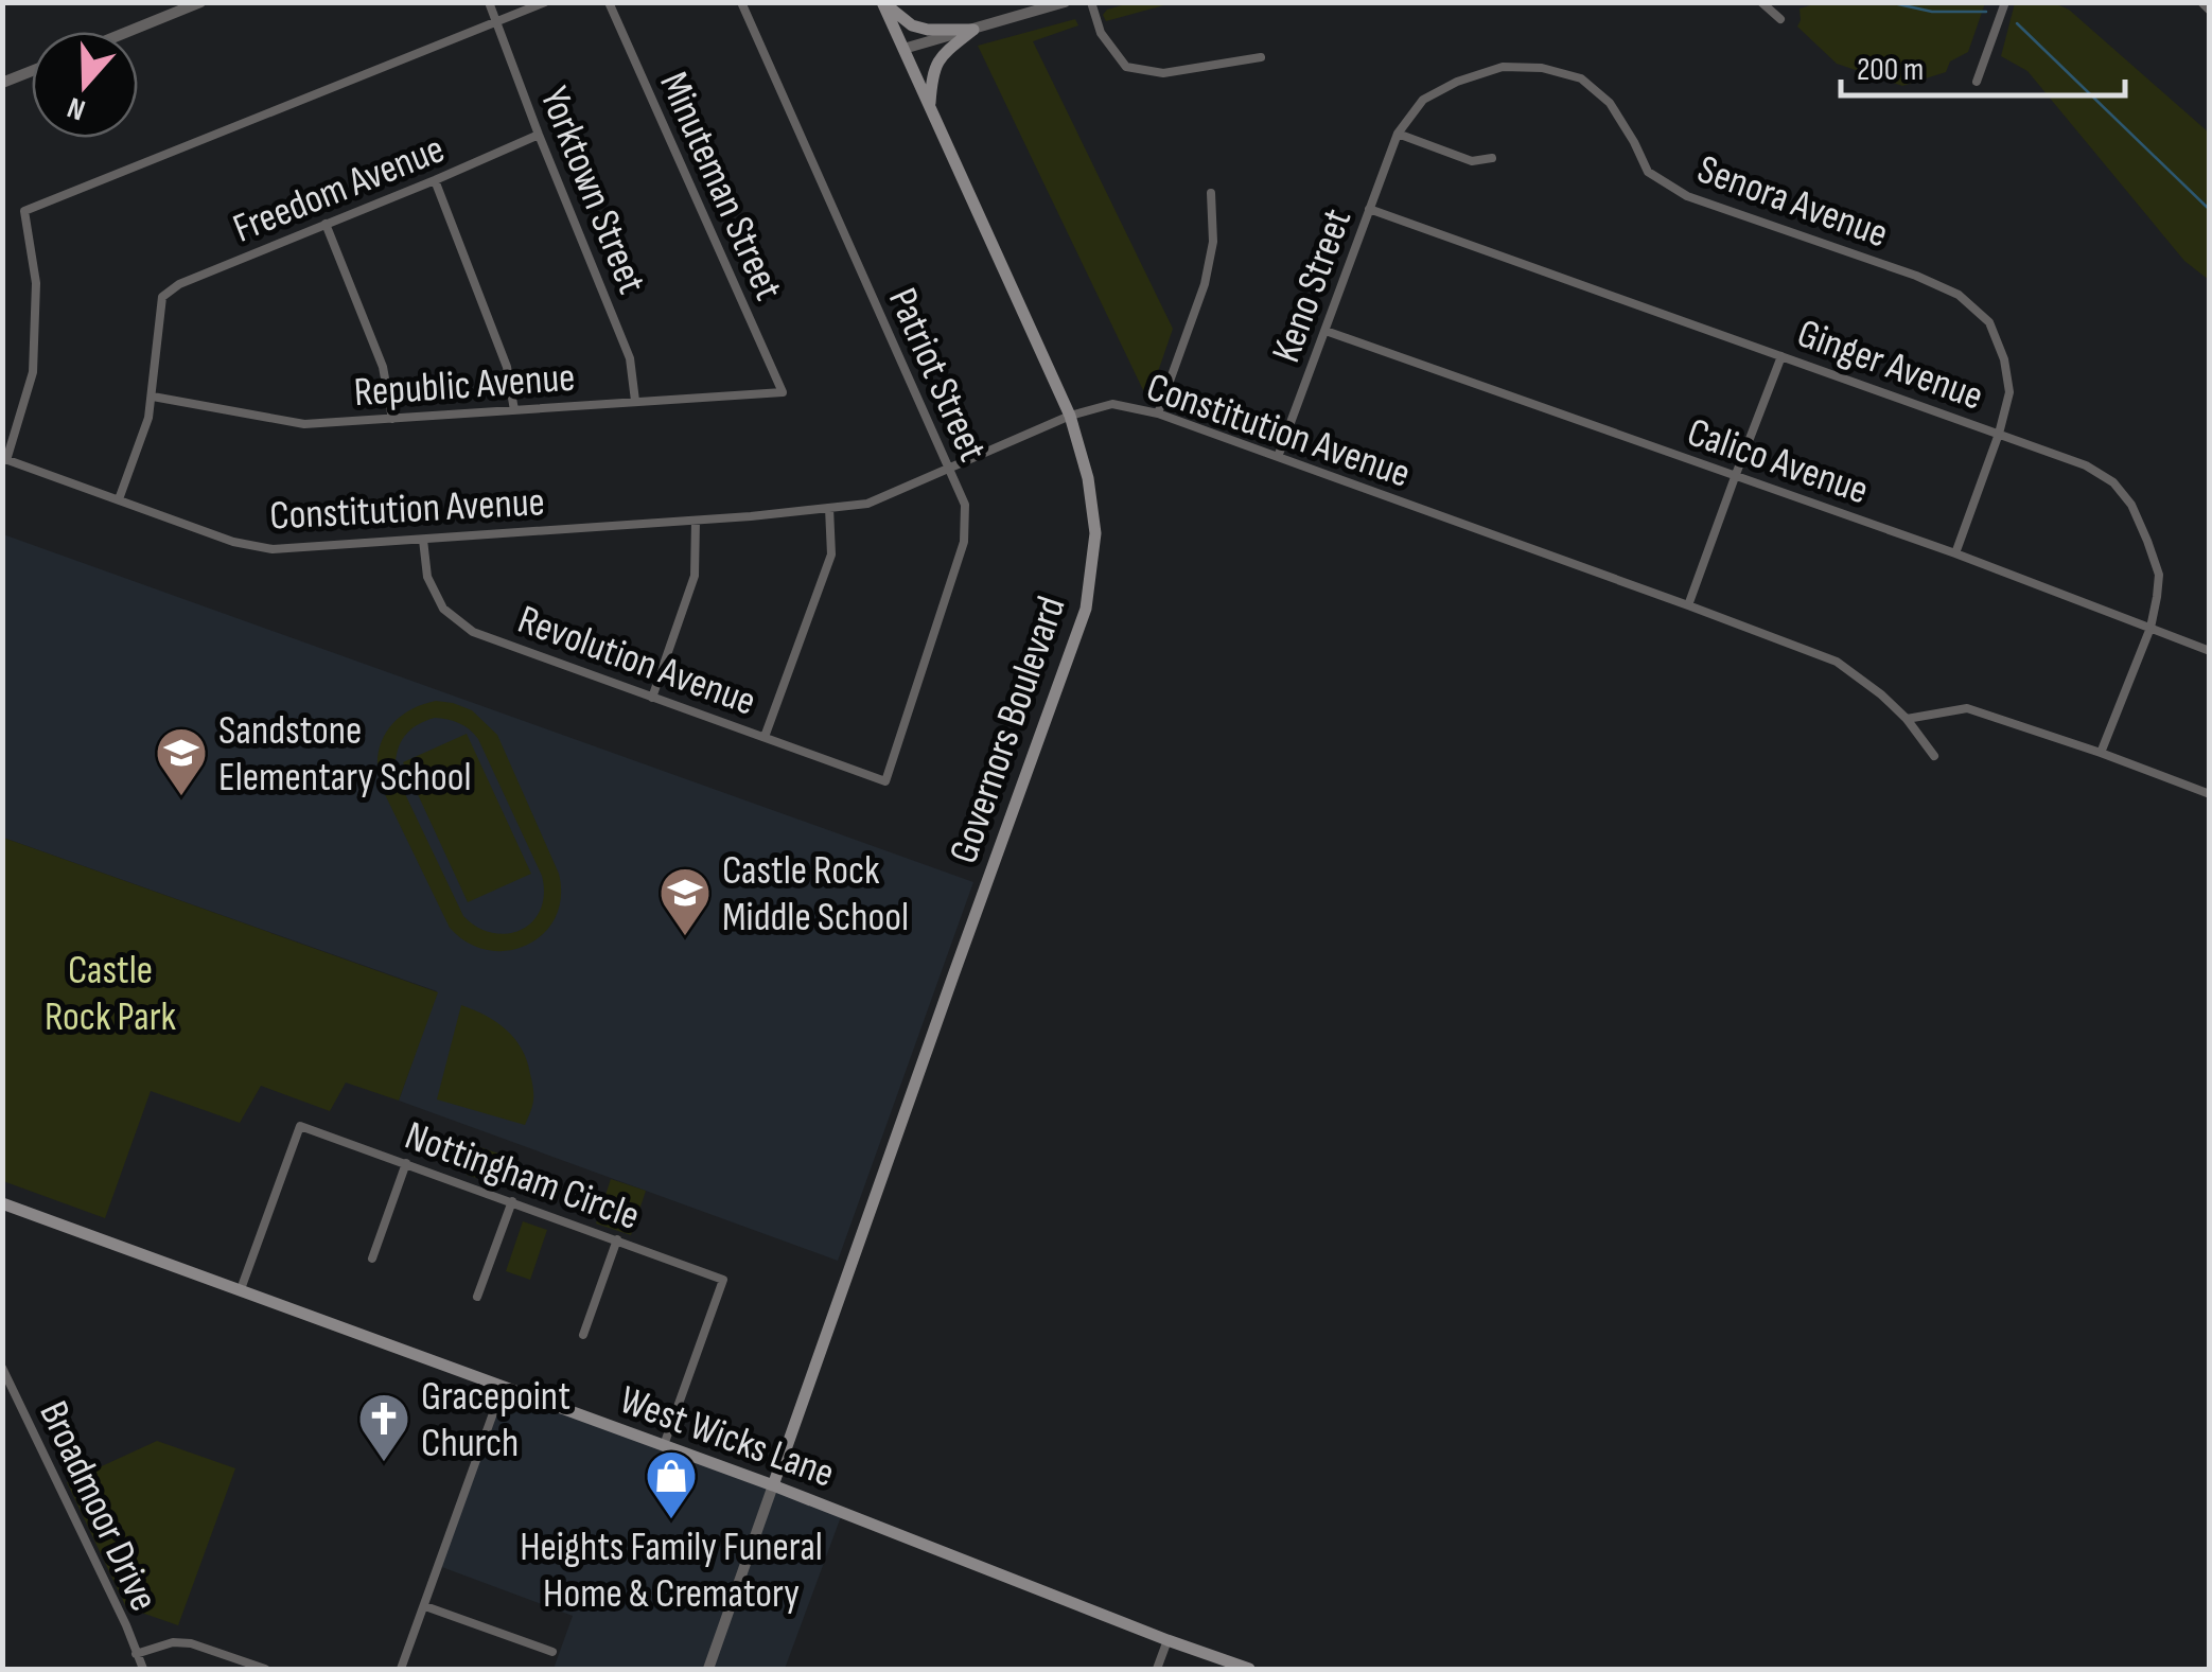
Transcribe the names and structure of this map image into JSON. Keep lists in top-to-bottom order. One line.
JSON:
{"streets":{"main road":["Governors Boulevard","West Wicks Lane"],"street":["Minuteman Street","Freedom Avenue","Yorktown Street","Senora Avenue","Keno Street","Ginger Avenue","Patriot Street","Republic Avenue","Constitution Avenue","Calico Avenue","Revolution Avenue","Nottingham Circle","Broadmoor Drive"]},"crossings":[["Minuteman Street","Republic Avenue"],["Freedom Avenue","Yorktown Street"],["Freedom Avenue","Republic Avenue"],["Yorktown Street","Republic Avenue"],["Senora Avenue","Keno Street"],["Senora Avenue","Ginger Avenue"],["Senora Avenue","Calico Avenue"],["Keno Street","Ginger Avenue"],["Keno Street","Constitution Avenue"],["Keno Street","Calico Avenue"],["Ginger Avenue","Calico Avenue"],["Patriot Street","Constitution Avenue"],["Patriot Street","Revolution Avenue"],["Constitution Avenue","Revolution Avenue"],["Constitution Avenue","Governors Boulevard"],["Governors Boulevard","West Wicks Lane"],["Nottingham Circle","West Wicks Lane"]],"parks":["Castle Rock Park"],"places":{"school or university":["Sandstone Elementary School","Castle Rock Middle School"],"church":["Gracepoint Church"],"shop":["Heights Family Funeral Home & Crematory"]},"scale_bar":"200 m","north":"bottom"}
